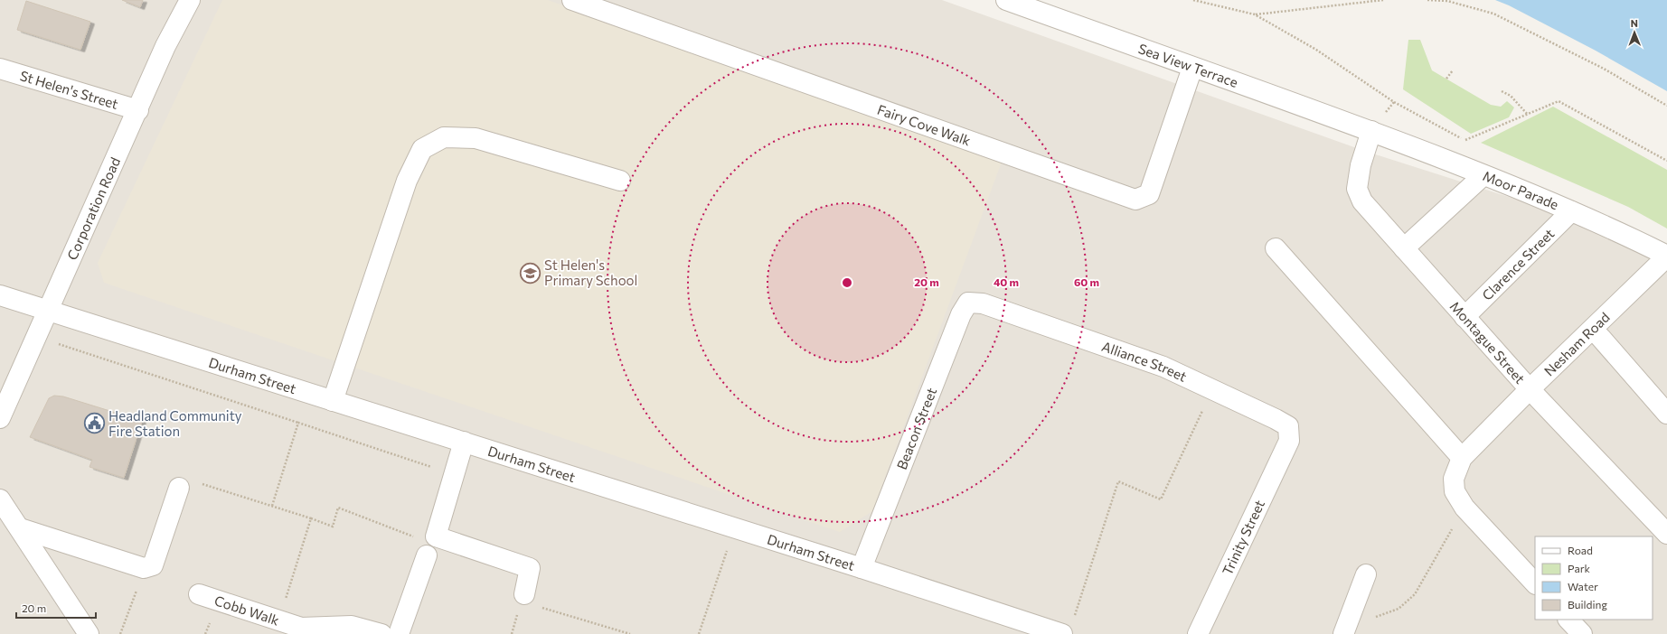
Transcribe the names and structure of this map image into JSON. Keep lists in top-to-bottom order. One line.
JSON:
{"streets":{"street":["Sea View Terrace","St Helen's Street","Fairy Cove Walk","Moor Parade","Corporation Road","Clarence Street","Montague Street","Nesham Road","Alliance Street","Durham Street","Beacon Street","Trinity Street","Cobb Walk"]},"crossings":[["Sea View Terrace","Fairy Cove Walk"],["Sea View Terrace","Moor Parade"],["Sea View Terrace","Montague Street"],["St Helen's Street","Corporation Road"],["Moor Parade","Clarence Street"],["Moor Parade","Montague Street"],["Moor Parade","Nesham Road"],["Corporation Road","Durham Street"],["Clarence Street","Montague Street"],["Montague Street","Nesham Road"],["Alliance Street","Beacon Street"],["Alliance Street","Trinity Street"],["Durham Street","Beacon Street"]],"places":{"school or university":["St Helen's Primary School"],"public building":["Headland Community Fire Station"]},"legend":["Road","Park","Water","Building"],"scale_bar":"20 m","north":"top","rings":["20 m","40 m","60 m"]}
